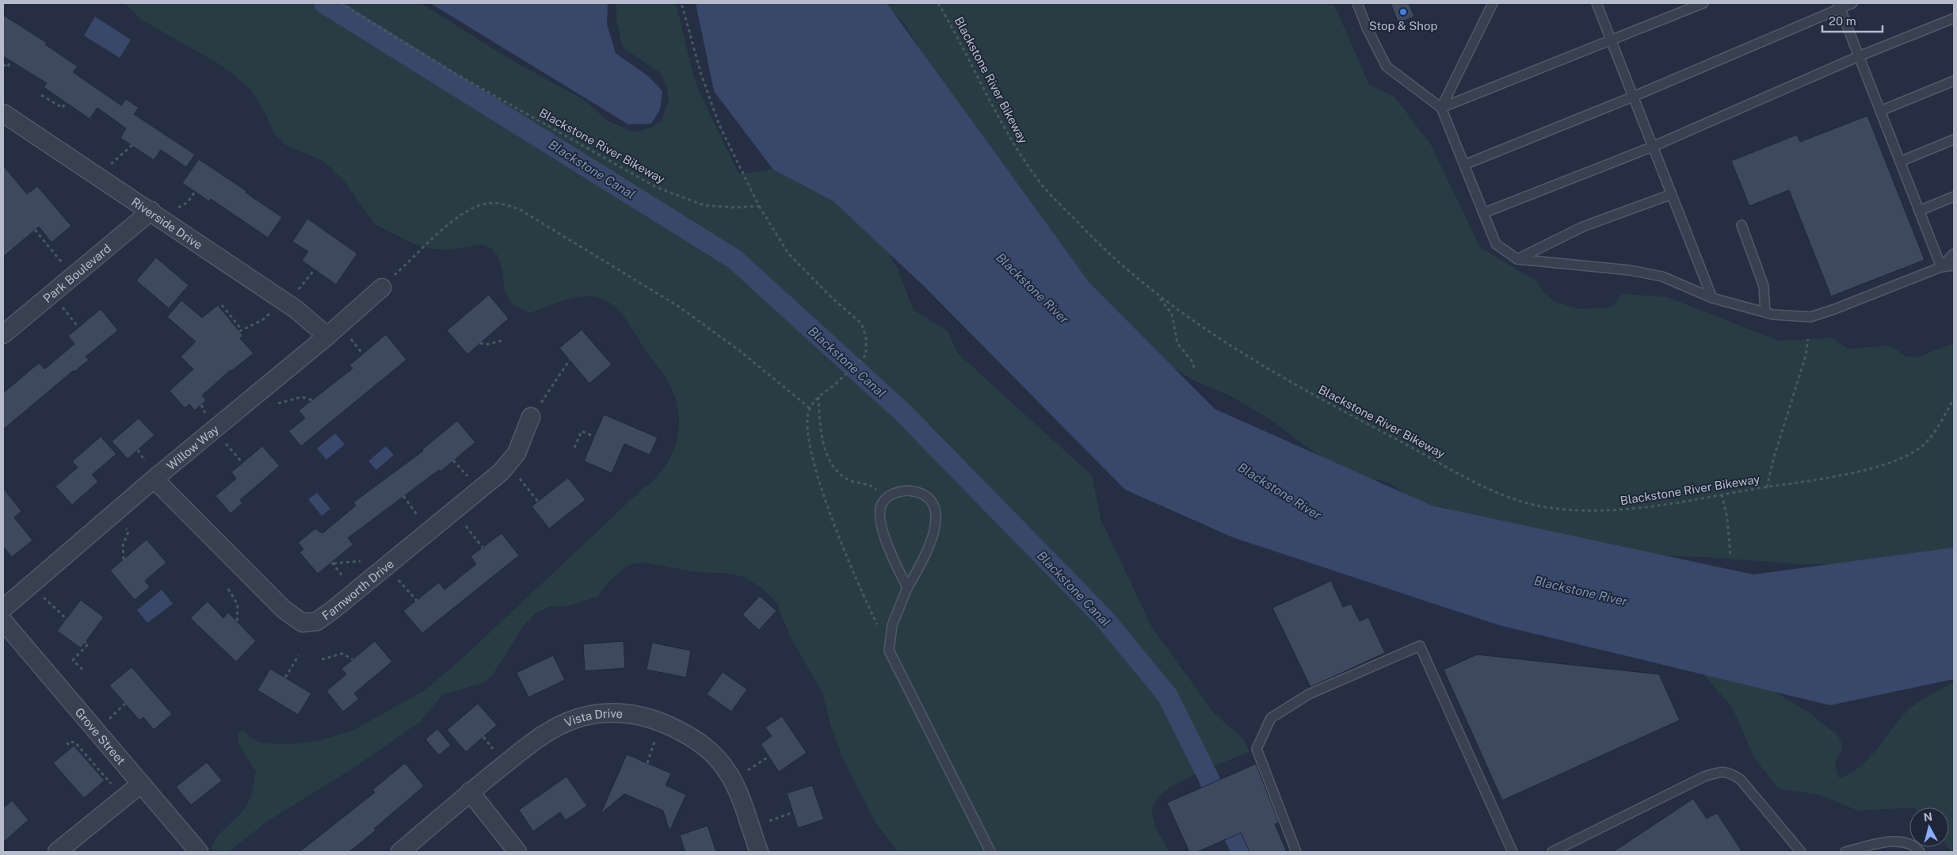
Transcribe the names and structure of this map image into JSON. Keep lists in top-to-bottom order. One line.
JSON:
{"streets":{"street":["Riverside Drive","Park Boulevard","Willow Way","Farnworth Drive","Vista Drive","Grove Street"],"path":["Blackstone River Bikeway"]},"crossings":[["Riverside Drive","Park Boulevard"],["Riverside Drive","Willow Way"],["Willow Way","Farnworth Drive"]],"water":["Blackstone Canal","Blackstone River"],"places":["Stop & Shop"],"scale_bar":"20 m","north":"top"}
